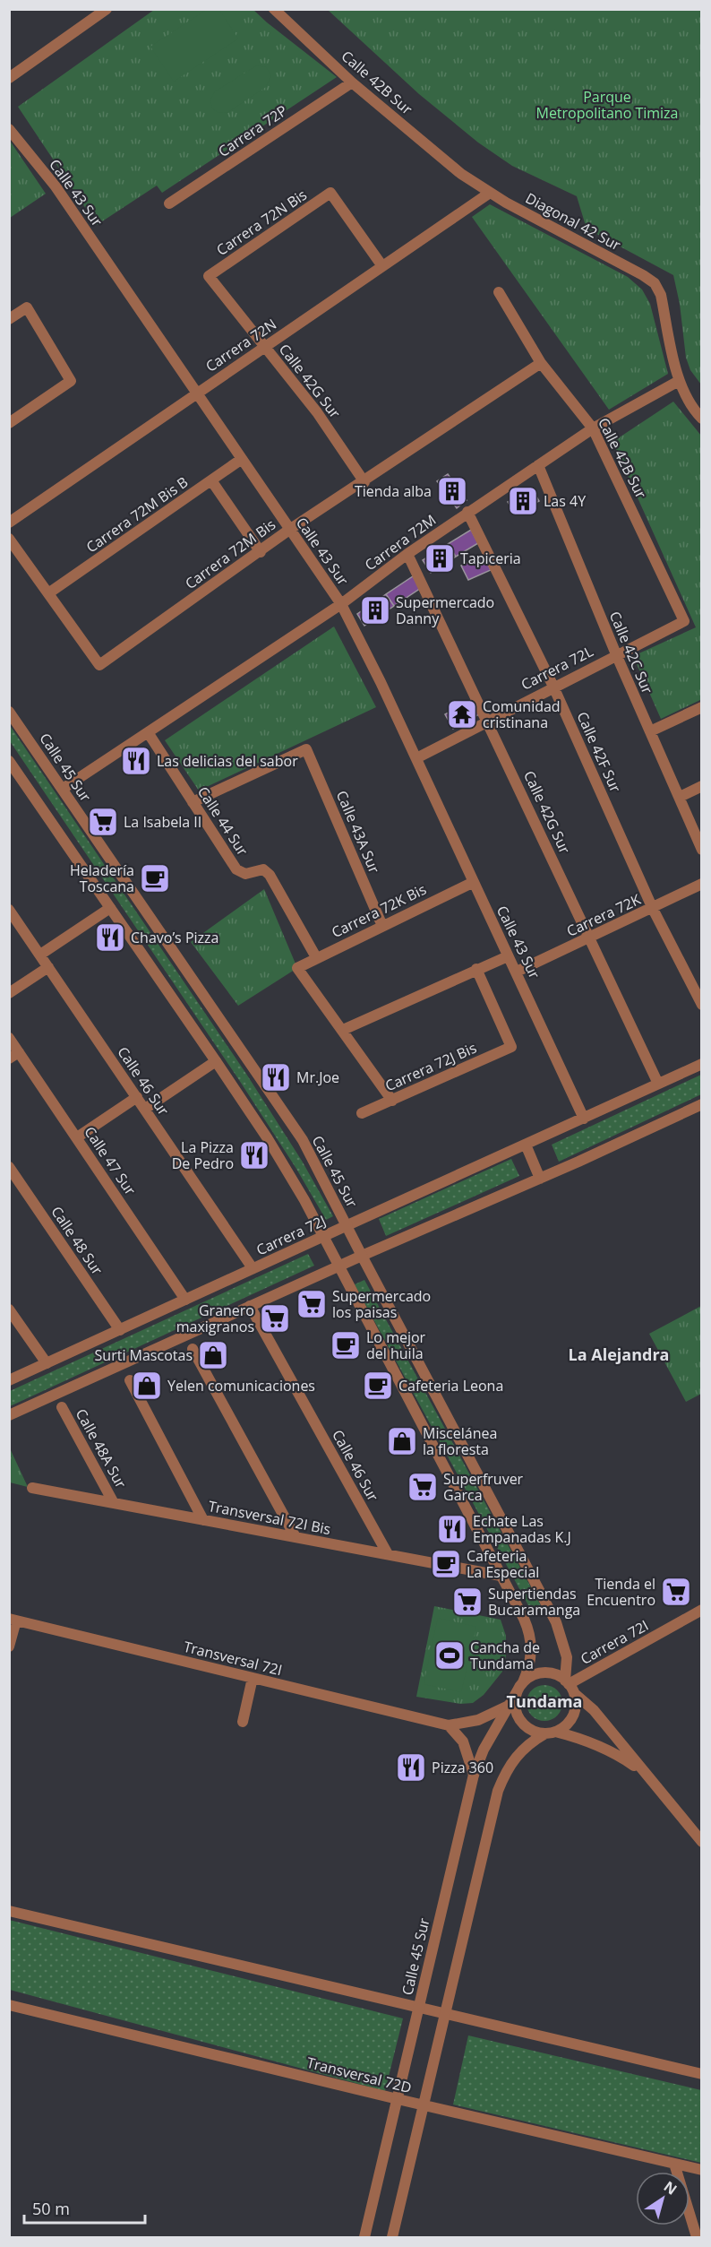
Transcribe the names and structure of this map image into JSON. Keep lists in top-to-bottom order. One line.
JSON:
{"streets":{"street":["Calle 42B Sur","Carrera 72P","Calle 43 Sur","Diagonal 42 Sur","Carrera 72N Bis","Carrera 72N","Calle 42G Sur","Carrera 72M Bis B","Carrera 72M","Carrera 72M Bis","Calle 42C Sur","Carrera 72L","Calle 42F Sur","Calle 45 Sur","Calle 44 Sur","Calle 43A Sur","Carrera 72K Bis","Carrera 72K","Carrera 72J Bis","Calle 46 Sur","Calle 47 Sur","Carrera 72J","Calle 48 Sur","Calle 48A Sur","Transversal 72I Bis","Carrera 72I","Transversal 72I","Transversal 72D"]},"crossings":[["Calle 42B Sur","Carrera 72P"],["Calle 42B Sur","Diagonal 42 Sur"],["Calle 42B Sur","Carrera 72N"],["Calle 42B Sur","Carrera 72M"],["Calle 42B Sur","Carrera 72M Bis"],["Calle 42B Sur","Carrera 72L"],["Calle 43 Sur","Carrera 72N"],["Calle 43 Sur","Carrera 72M Bis B"],["Calle 43 Sur","Carrera 72M"],["Calle 43 Sur","Carrera 72M Bis"],["Calle 43 Sur","Carrera 72L"],["Calle 43 Sur","Carrera 72K Bis"],["Calle 43 Sur","Carrera 72K"],["Calle 43 Sur","Carrera 72J"],["Diagonal 42 Sur","Carrera 72N"],["Diagonal 42 Sur","Carrera 72M"],["Carrera 72N Bis","Carrera 72N"],["Carrera 72N Bis","Calle 42G Sur"],["Carrera 72N","Calle 42G Sur"],["Calle 42G Sur","Carrera 72M"],["Calle 42G Sur","Carrera 72M Bis"],["Calle 42G Sur","Carrera 72L"],["Calle 42G Sur","Carrera 72K"],["Calle 42G Sur","Carrera 72J"],["Carrera 72M Bis B","Carrera 72M Bis"],["Carrera 72M","Calle 42C Sur"],["Carrera 72M","Calle 42F Sur"],["Carrera 72M","Calle 45 Sur"],["Carrera 72M","Calle 44 Sur"],["Calle 42C Sur","Carrera 72L"],["Carrera 72L","Calle 42F Sur"],["Calle 42F Sur","Carrera 72K"],["Calle 45 Sur","Carrera 72J"],["Calle 45 Sur","Transversal 72I Bis"],["Calle 45 Sur","Carrera 72I"],["Calle 45 Sur","Transversal 72I"],["Calle 45 Sur","Transversal 72D"],["Calle 44 Sur","Calle 43A Sur"],["Calle 44 Sur","Carrera 72K Bis"],["Calle 43A Sur","Carrera 72K Bis"],["Calle 46 Sur","Carrera 72J"],["Calle 46 Sur","Transversal 72I Bis"],["Calle 47 Sur","Carrera 72J"],["Carrera 72J","Calle 48 Sur"],["Calle 48A Sur","Transversal 72I Bis"]],"districts":["La Alejandra","Tundama"],"parks":["Parque Metropolitano Timiza"],"places":{"building":["Tienda alba","Las 4Y","Tapiceria","Supermercado Danny"],"temple":["Comunidad cristinana"],"restaurant":["Las delicias del sabor","Chavo’s Pizza","Mr.Joe","La Pizza De Pedro","Echate Las Empanadas K.J","Pizza 360"],"supermarket":["La Isabela II","Supermercado los paisas","Granero maxigranos","Superfruver Garca","Tienda el Encuentro","Supertiendas Bucaramanga"],"cafe":["Heladería Toscana","Lo mejor del huila","Cafeteria Leona","Cafeteria La Especial"],"shop":["Surti Mascotas","Yelen comunicaciones","Miscelánea la floresta"],"sports":["Cancha de Tundama"]},"scale_bar":"50 m","north":"top right"}
